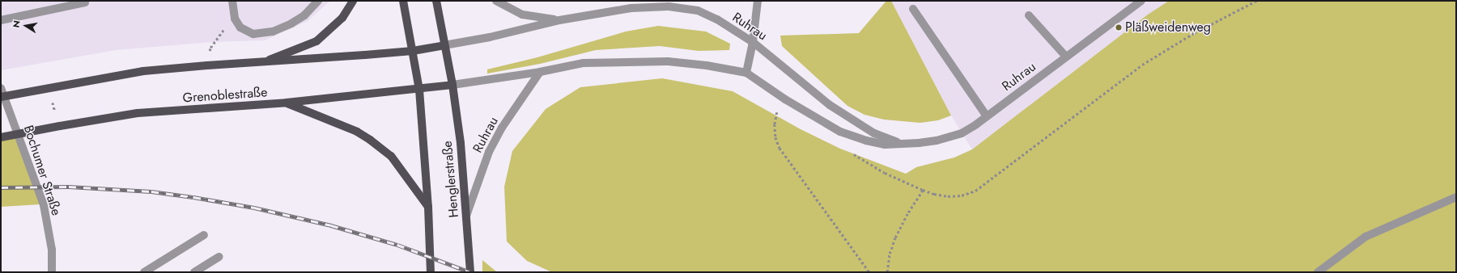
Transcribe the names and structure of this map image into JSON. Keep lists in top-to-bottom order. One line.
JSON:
{"streets":{"main road":["Grenoblestraße","Henglerstraße"],"street":["Ruhrau","Bochumer Straße"]},"crossings":[["Ruhrau","Grenoblestraße"],["Ruhrau","Henglerstraße"],["Grenoblestraße","Bochumer Straße"],["Grenoblestraße","Henglerstraße"]],"places":["Pläßweidenweg"],"north":"left"}
